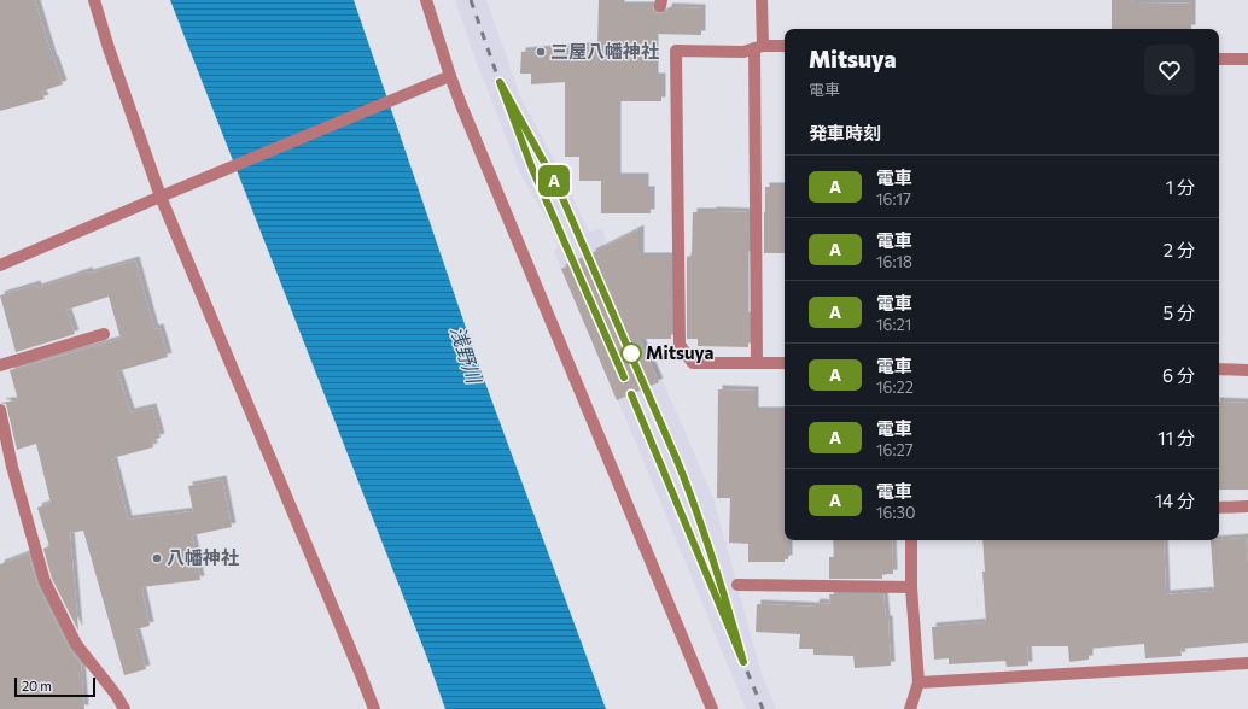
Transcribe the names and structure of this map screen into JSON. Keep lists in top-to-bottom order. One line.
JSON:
{"water":["浅野川"],"places":["三屋八幡神社","Mitsuya","八幡神社"],"scale_bar":"20 m","page":{"on_map":"A","heading":[["Mitsuya","電車"],"発車時刻"],"list":[{"mark":"A","name":"電車","note":"16:17","value":"1 分"},{"mark":"A","name":"電車","note":"16:18","value":"2 分"},{"mark":"A","name":"電車","note":"16:21","value":"5 分"},{"mark":"A","name":"電車","note":"16:22","value":"6 分"},{"mark":"A","name":"電車","note":"16:27","value":"11 分"},{"mark":"A","name":"電車","note":"16:30","value":"14 分"}],"scale":"20 m"}}
